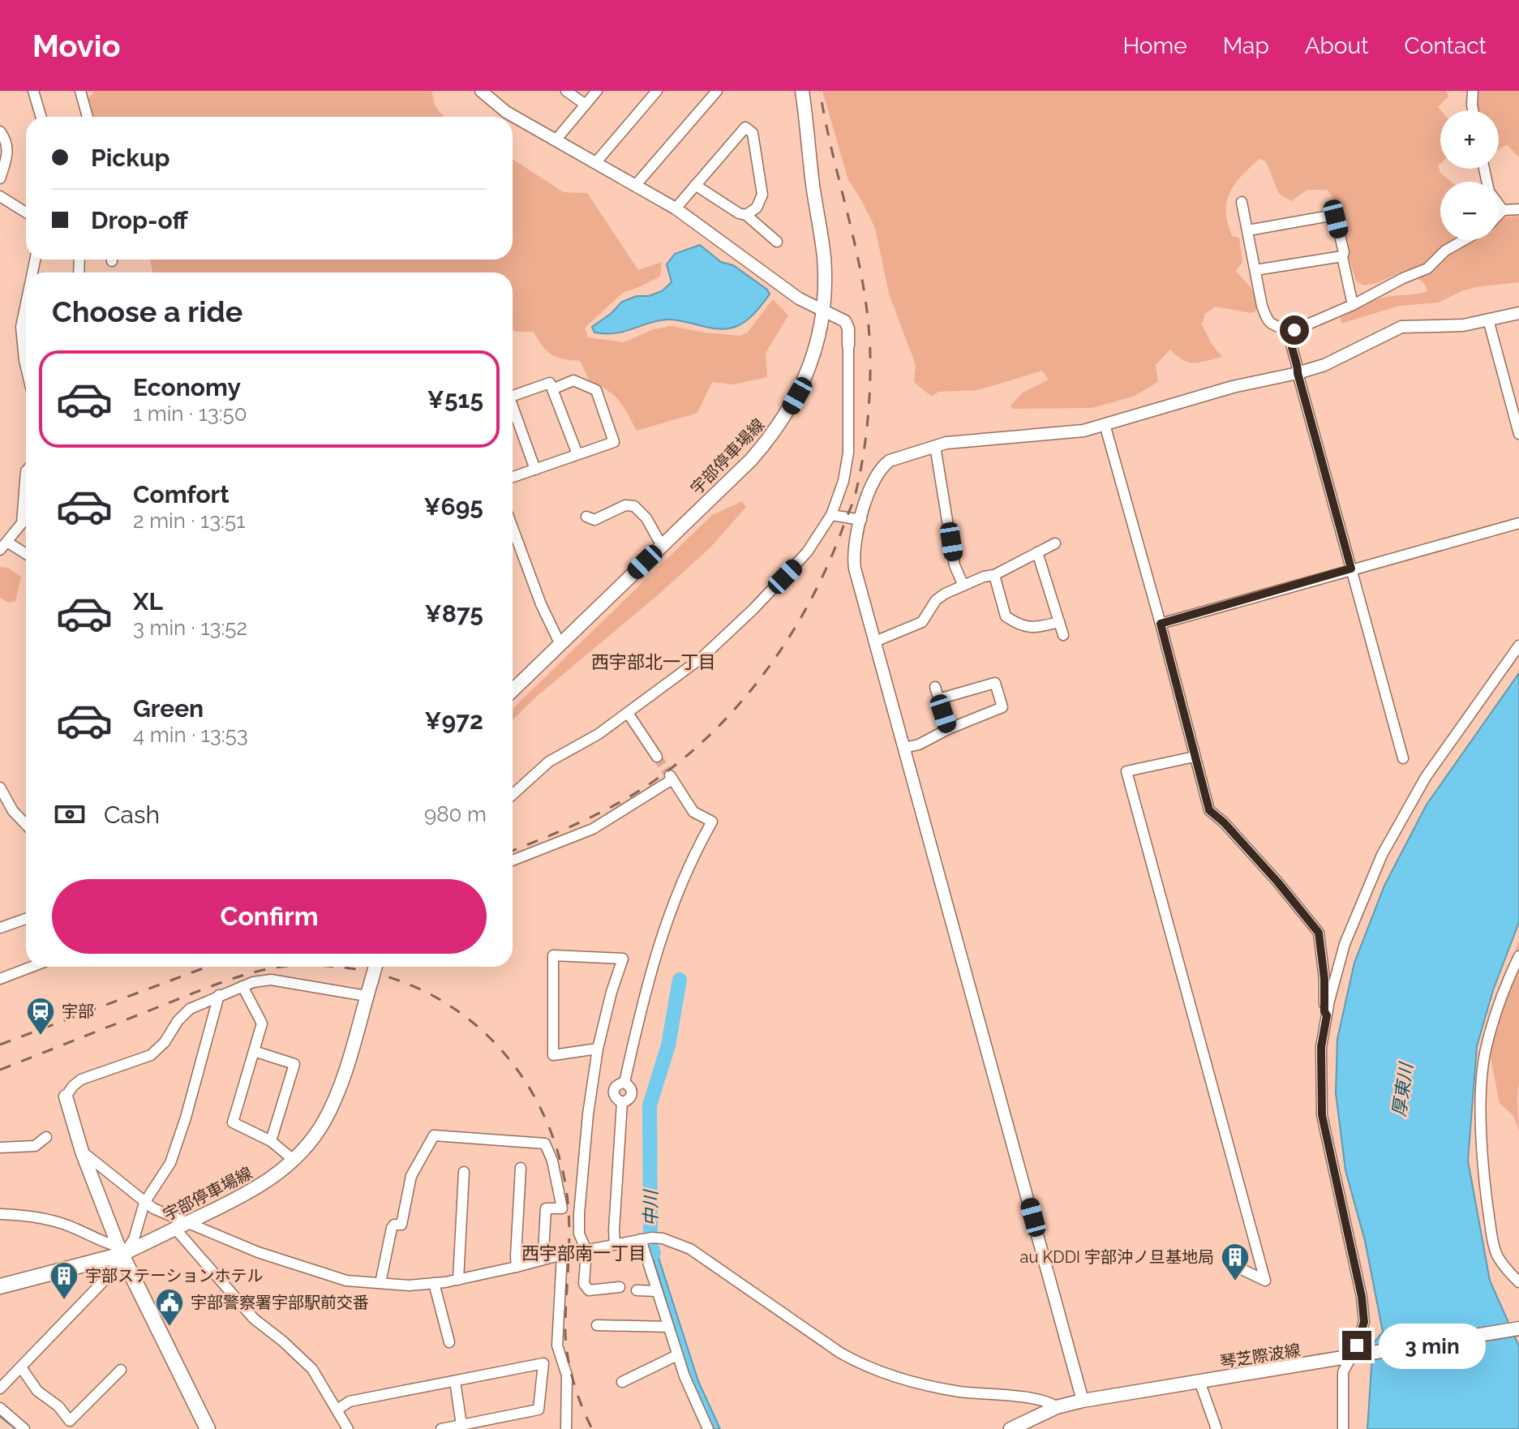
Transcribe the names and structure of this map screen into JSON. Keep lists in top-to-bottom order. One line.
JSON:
{"streets":{"main road":["宇部停車場線","琴芝際波線"]},"districts":["西宇部北一丁目","西宇部南一丁目"],"water":["厚東川","中川"],"places":{"station":["宇部"],"building":["au KDDI 宇部沖ノ旦基地局","宇部ステーションホテル"],"public building":["宇部警察署宇部駅前交番"]},"page":{"header":"Movio","nav":["Home","Map","About","Contact"],"map_buttons":["+","−"],"banner":["Pickup","Drop-off"],"heading":"Choose a ride","list":[{"name":"Economy","note":"1 min · 13:50","value":"¥515"},{"name":"Comfort","note":"2 min · 13:51","value":"¥695"},{"name":"XL","note":"3 min · 13:52","value":"¥875"},{"name":"Green","note":"4 min · 13:53","value":"¥972"}],"pay":["Cash","980 m"],"buttons":"Confirm","bubble":"3 min"}}
